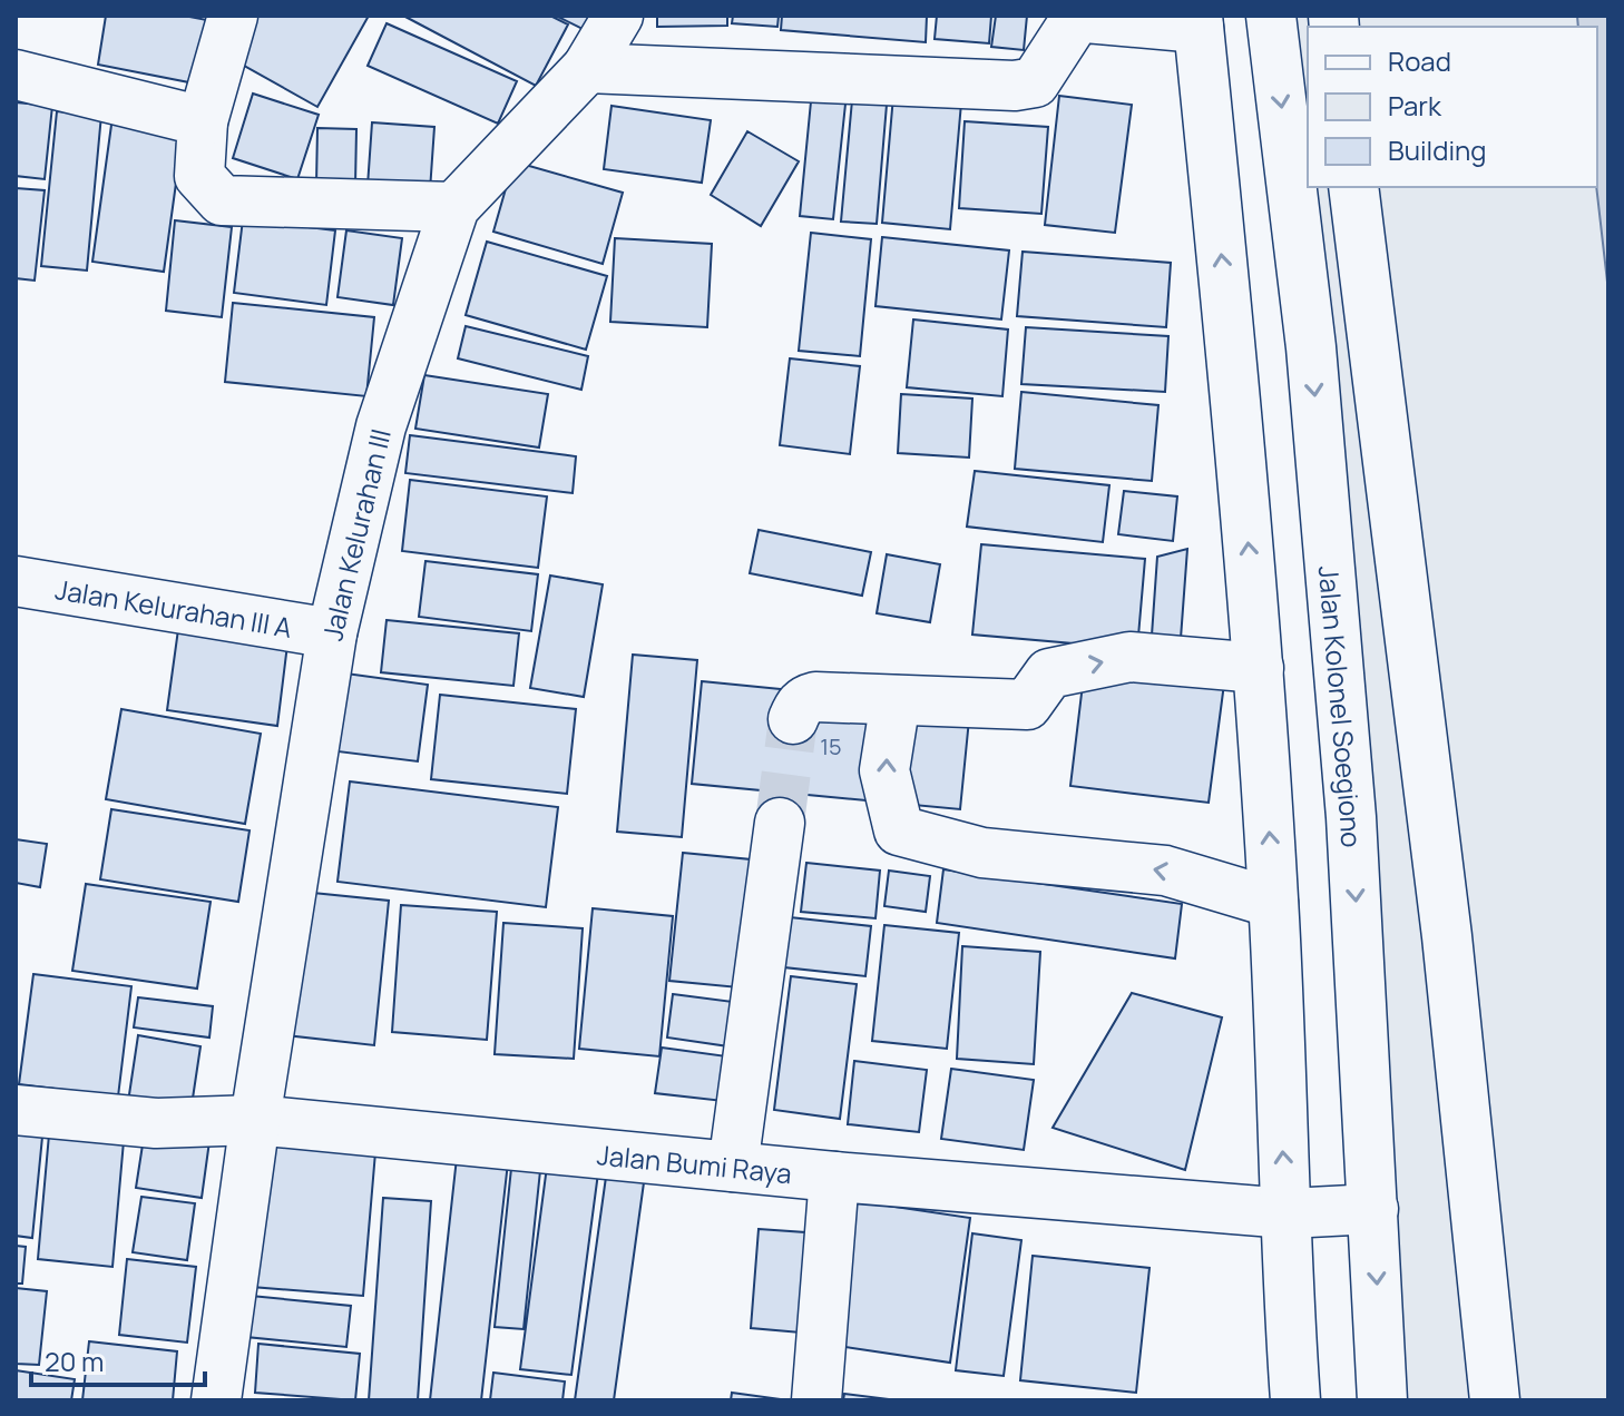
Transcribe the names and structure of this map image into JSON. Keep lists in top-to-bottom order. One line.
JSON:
{"streets":{"street":["Jalan Kelurahan III","Jalan Kelurahan III A","Jalan Kolonel Soegiono","Jalan Bumi Raya"]},"crossings":[["Jalan Kelurahan III","Jalan Kelurahan III A"],["Jalan Kelurahan III","Jalan Bumi Raya"],["Jalan Kolonel Soegiono","Jalan Bumi Raya"]],"house_numbers":["15"],"legend":["Road","Park","Building"],"scale_bar":"20 m"}
